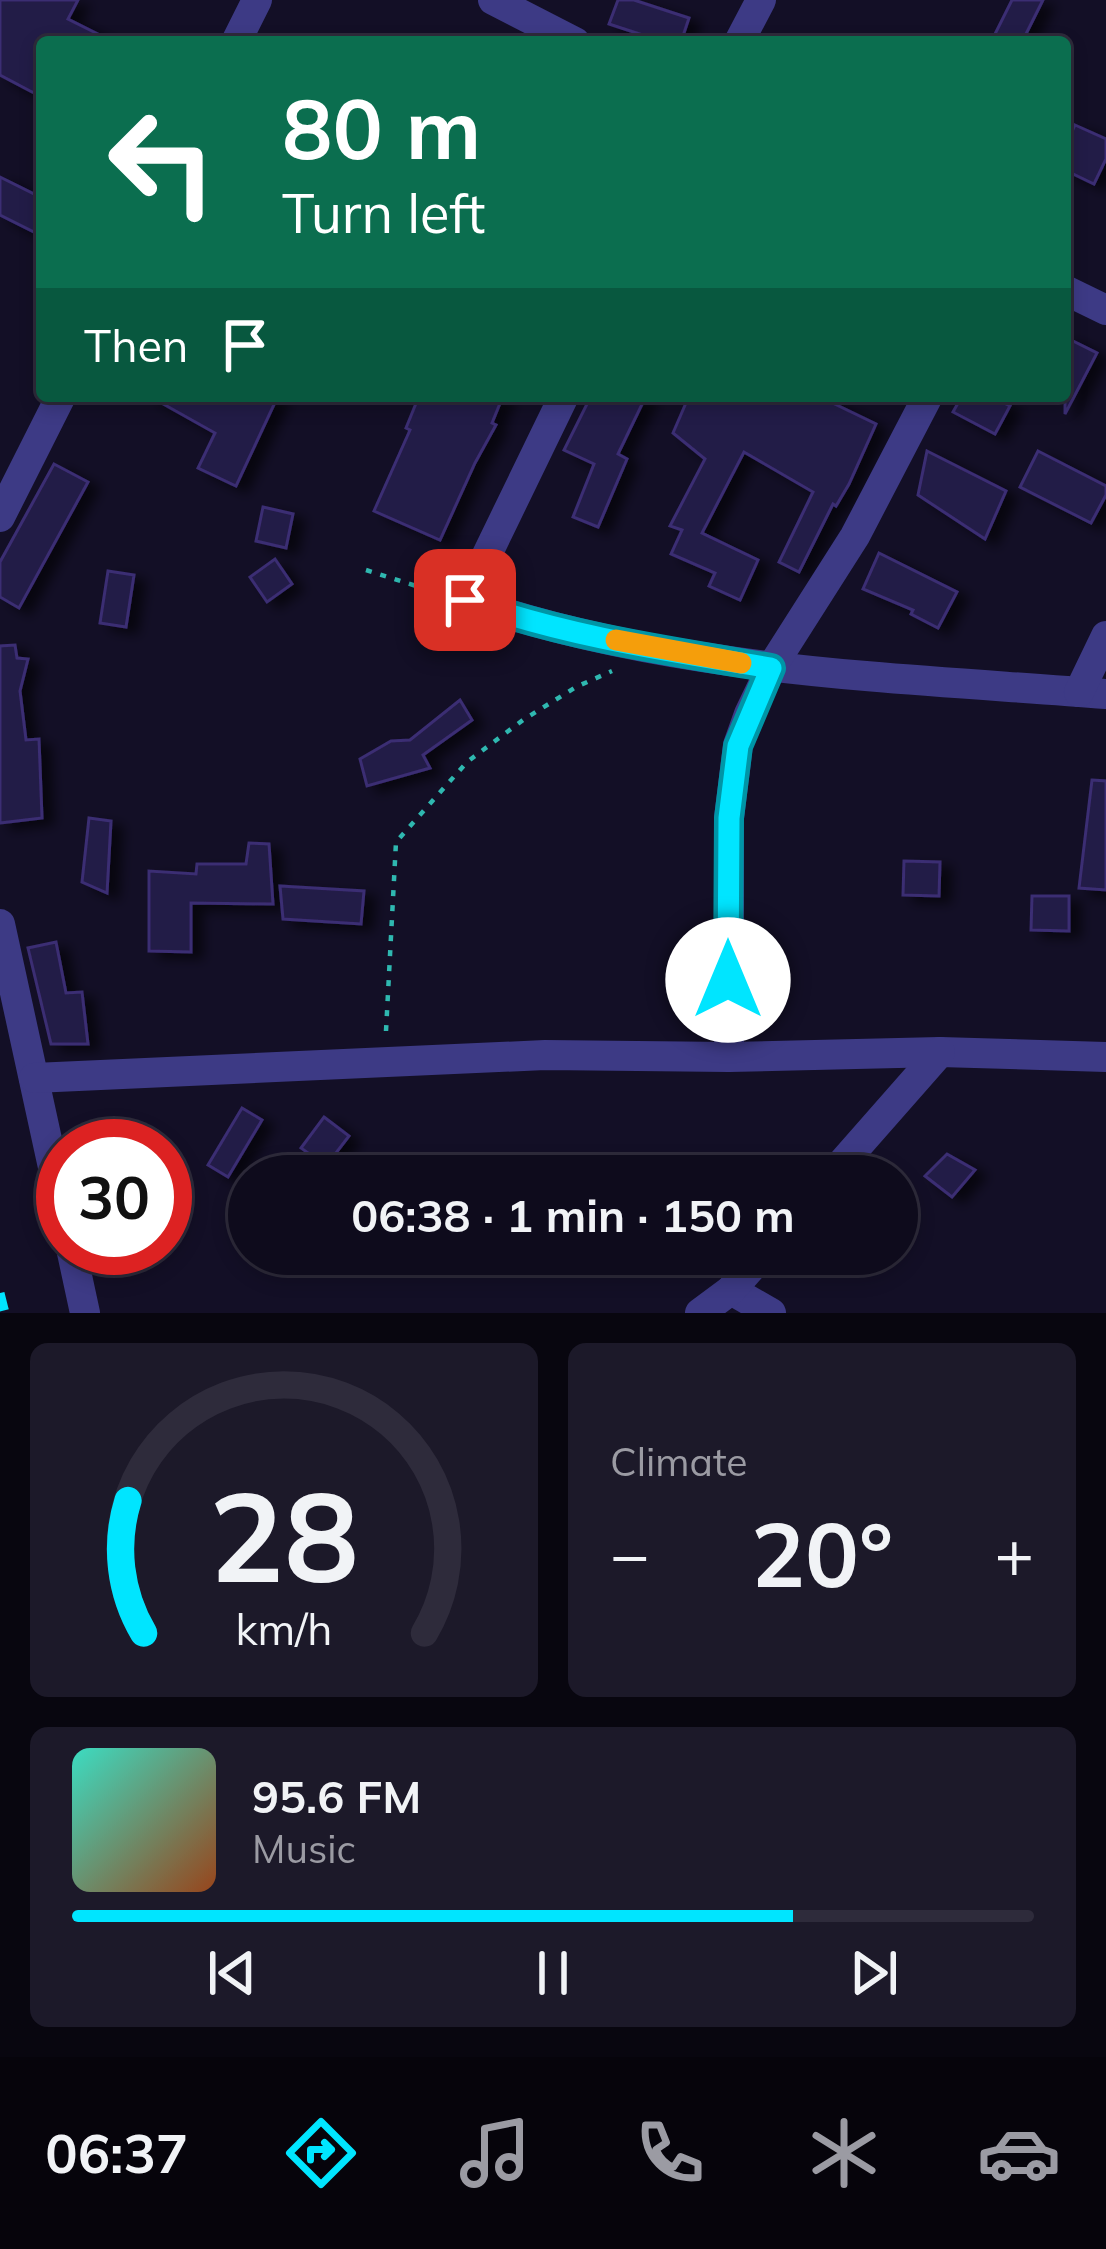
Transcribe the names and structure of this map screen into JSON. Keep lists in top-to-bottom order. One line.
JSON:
{"page":{"turn":["80 m","Turn left"],"then":"Then","limit":"30","trip":"06:38 · 1 min · 150 m","tile":"Climate","heat":["−","20°","+"],"song":["95.6 FM","Music"],"tabs":"06:37","gauge":["28","km/h"]}}
